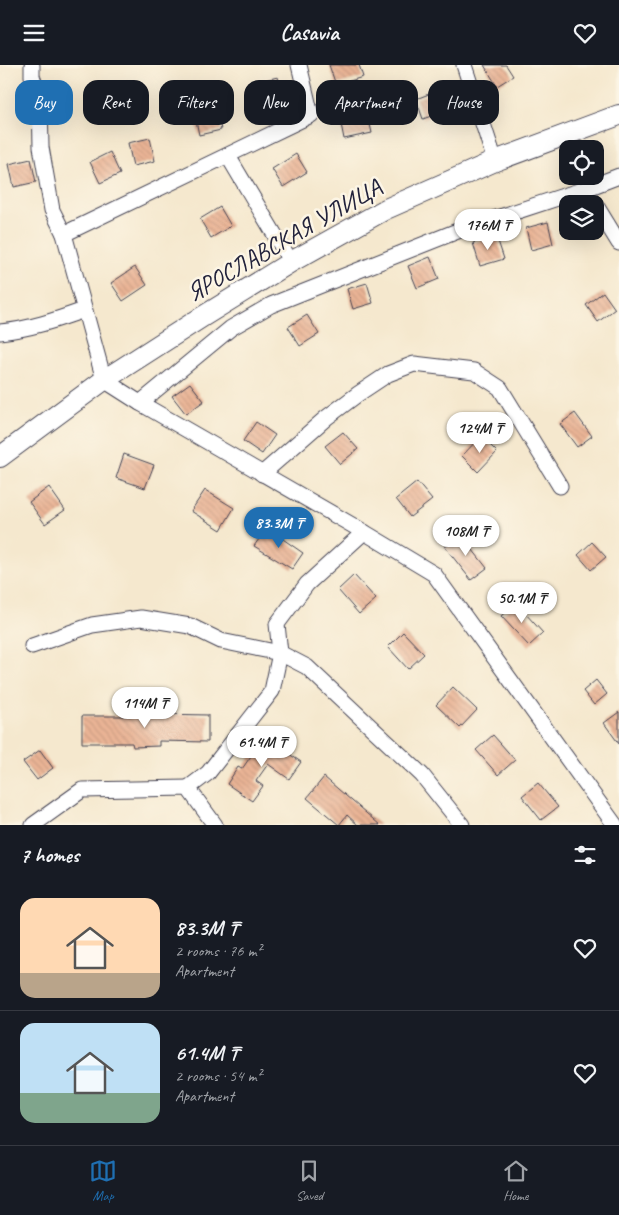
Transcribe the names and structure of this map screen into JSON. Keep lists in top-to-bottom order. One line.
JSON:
{"streets":{"main road":["ЯРОСЛАВСКАЯ УЛИЦА"]},"page":{"header":"Casavia","chip":["Buy","Rent","Filters","New","Apartment","House"],"price":["176M ₸","124M ₸","83.3M ₸","108M ₸","50.1M ₸","114M ₸","61.4M ₸"],"heading":"7 homes","list":[{"name":"83.3M ₸","note":"2 rooms · 76 m² · Apartment"},{"name":"61.4M ₸","note":"2 rooms · 54 m² · Apartment"}],"tabs":["Map","Saved","Home"]}}
